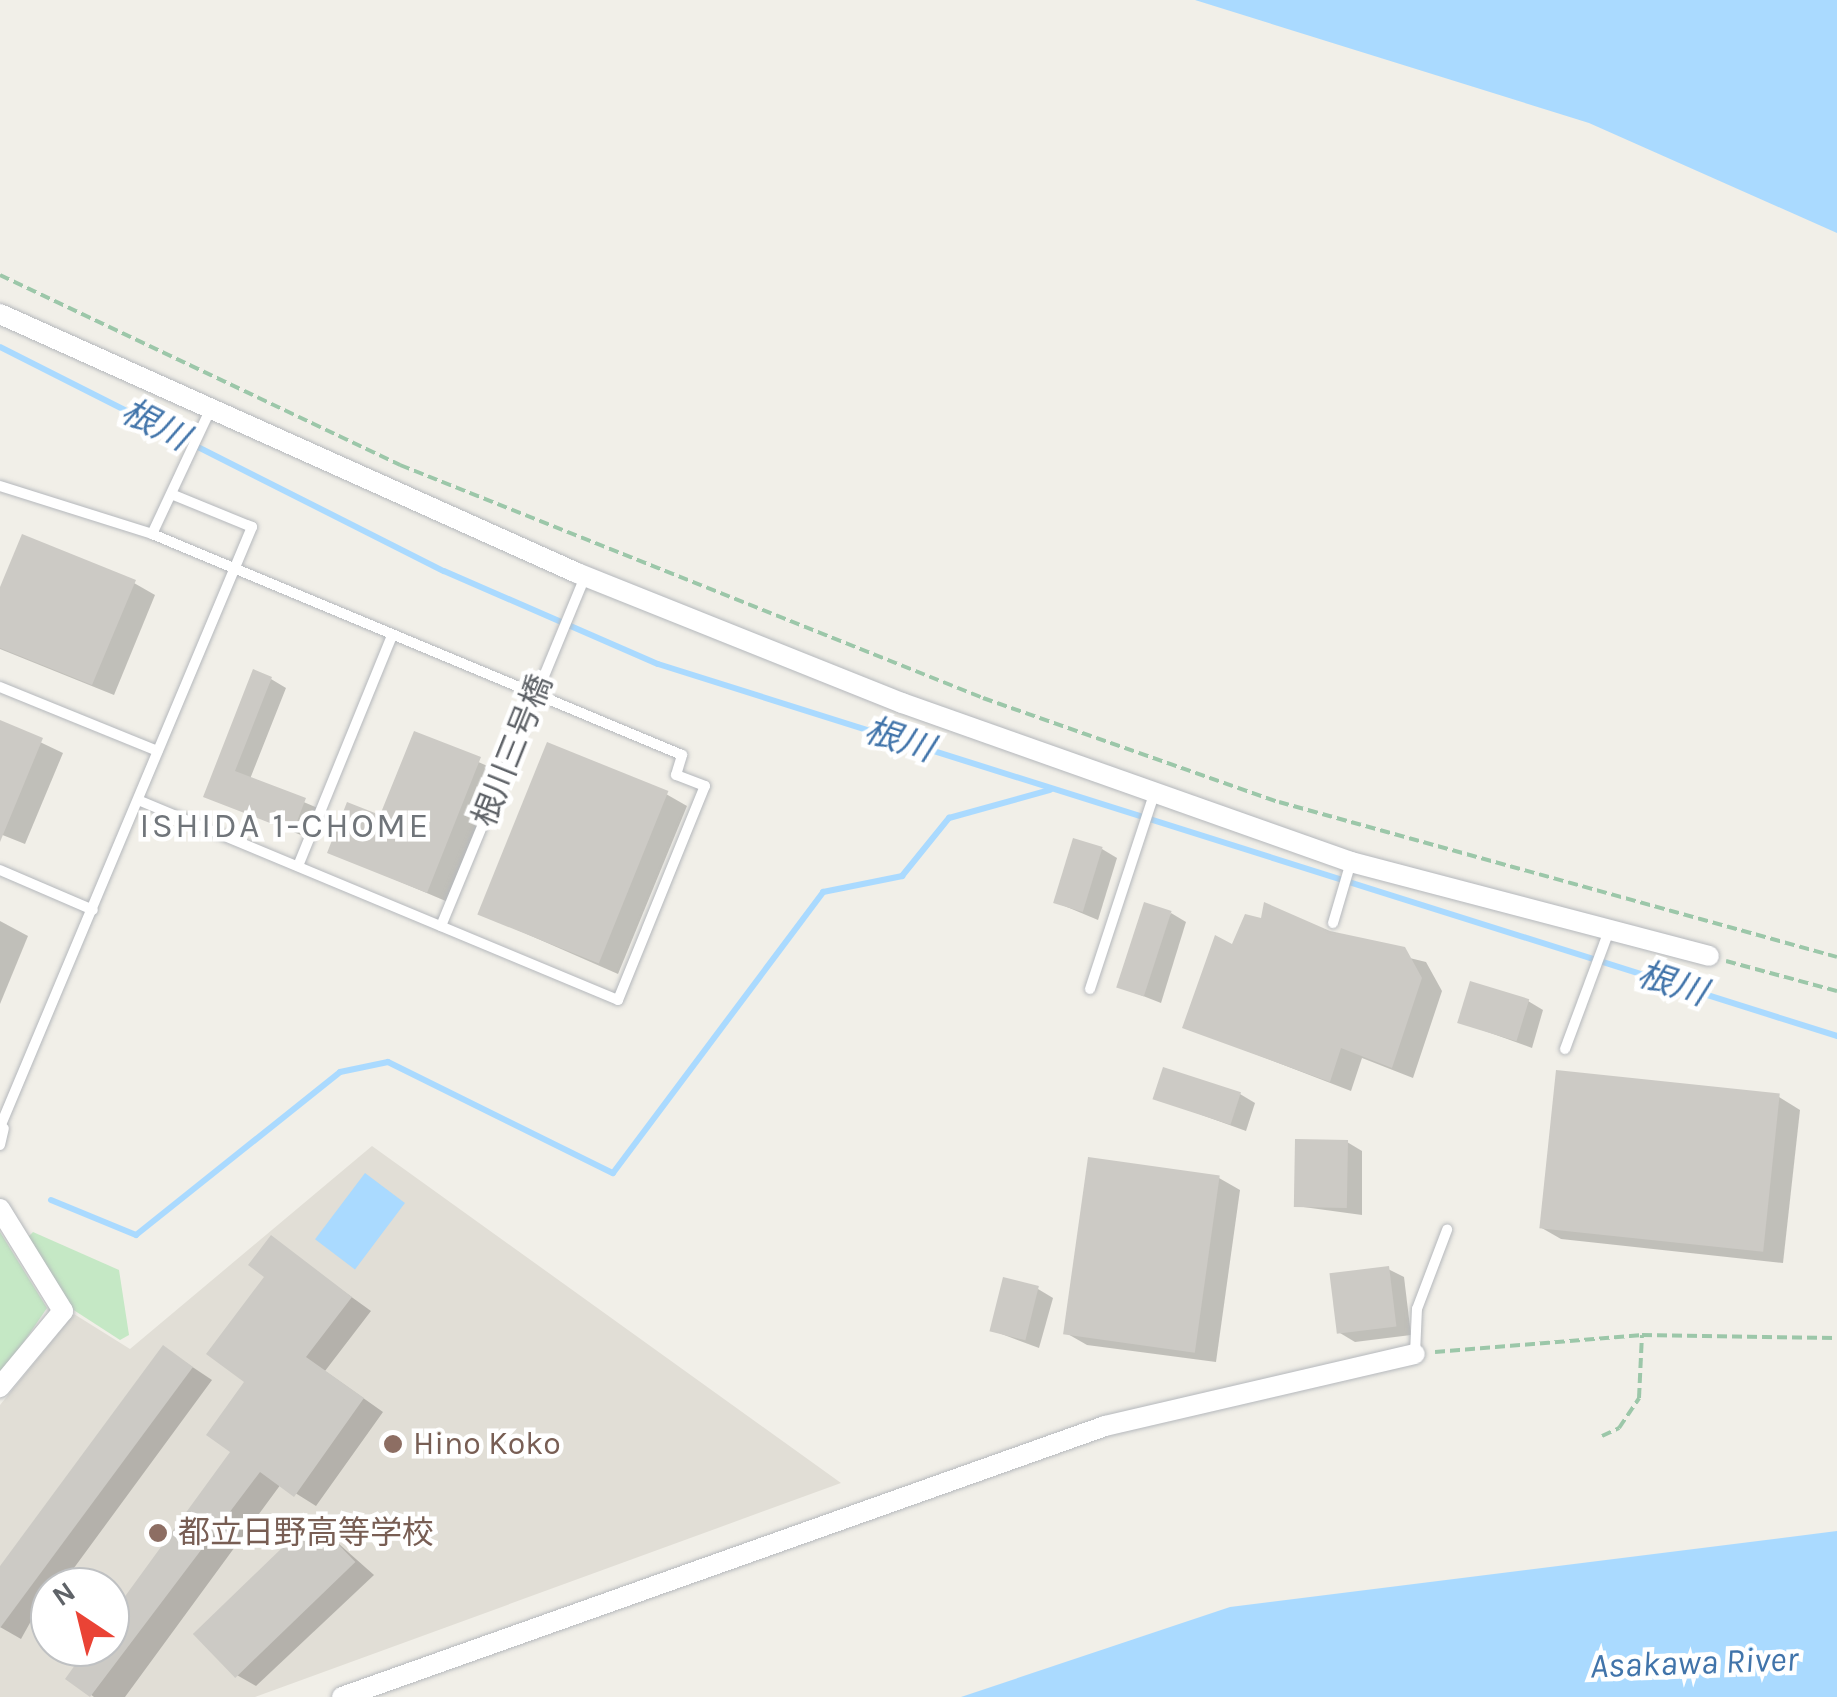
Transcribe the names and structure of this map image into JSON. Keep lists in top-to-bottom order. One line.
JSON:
{"streets":{"lane":["根川三号橋"]},"districts":["ISHIDA 1-CHOME"],"water":["根川","Asakawa River"],"places":["Hino Koko","都立日野高等学校"],"north":"top left"}
